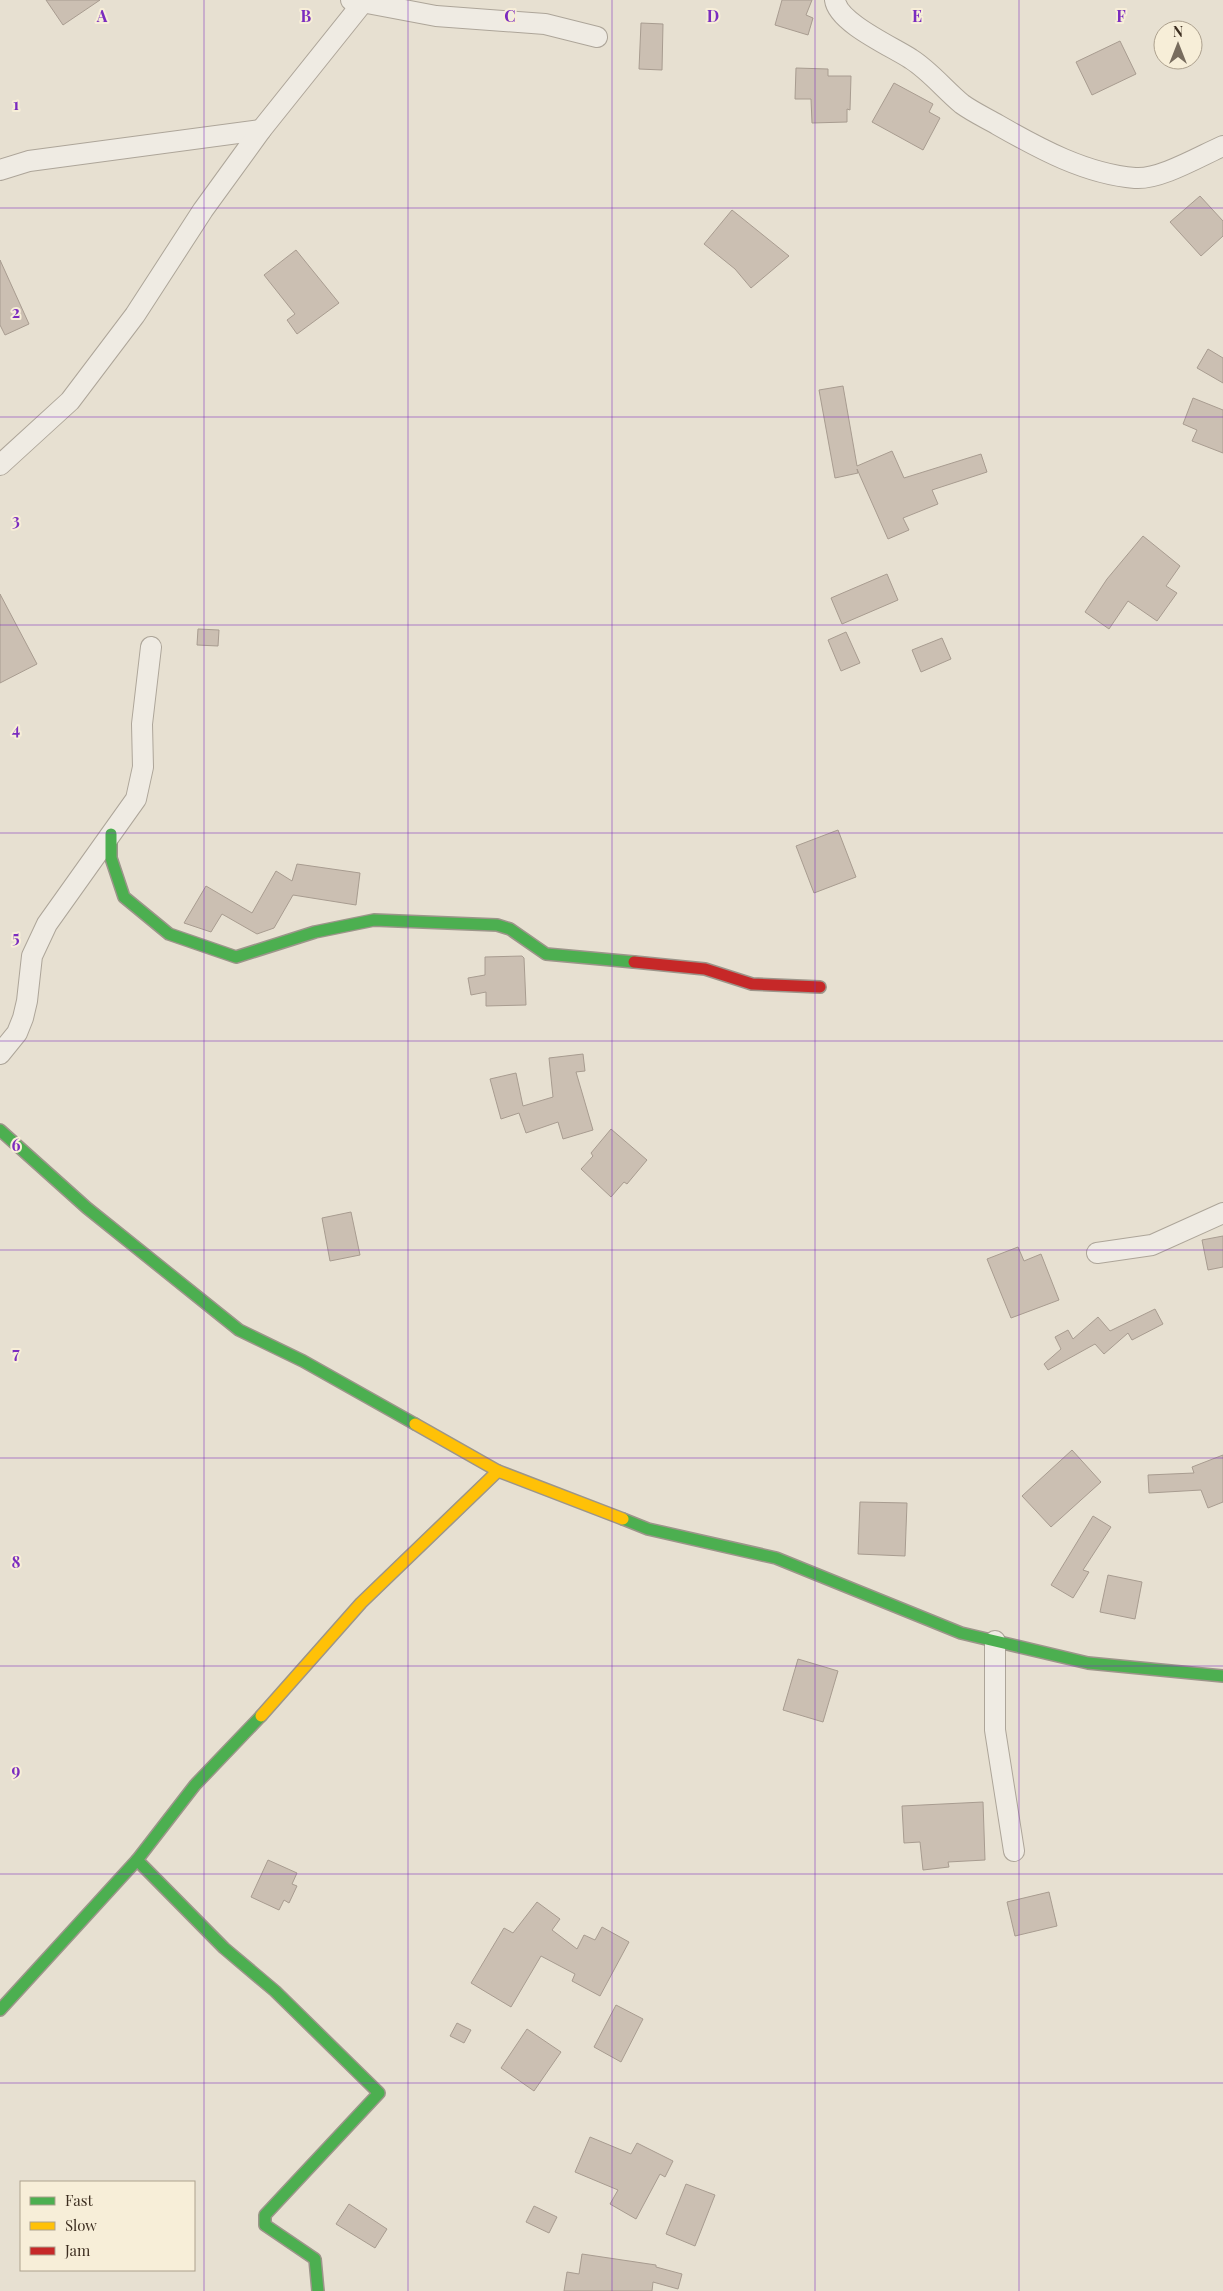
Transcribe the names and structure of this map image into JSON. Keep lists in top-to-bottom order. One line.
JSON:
{"legend":["Fast","Slow","Jam"],"north":"top","grid":{"columns":["A","B","C","D","E","F"],"rows":["1","2","3","4","5","6","7","8","9"]}}
